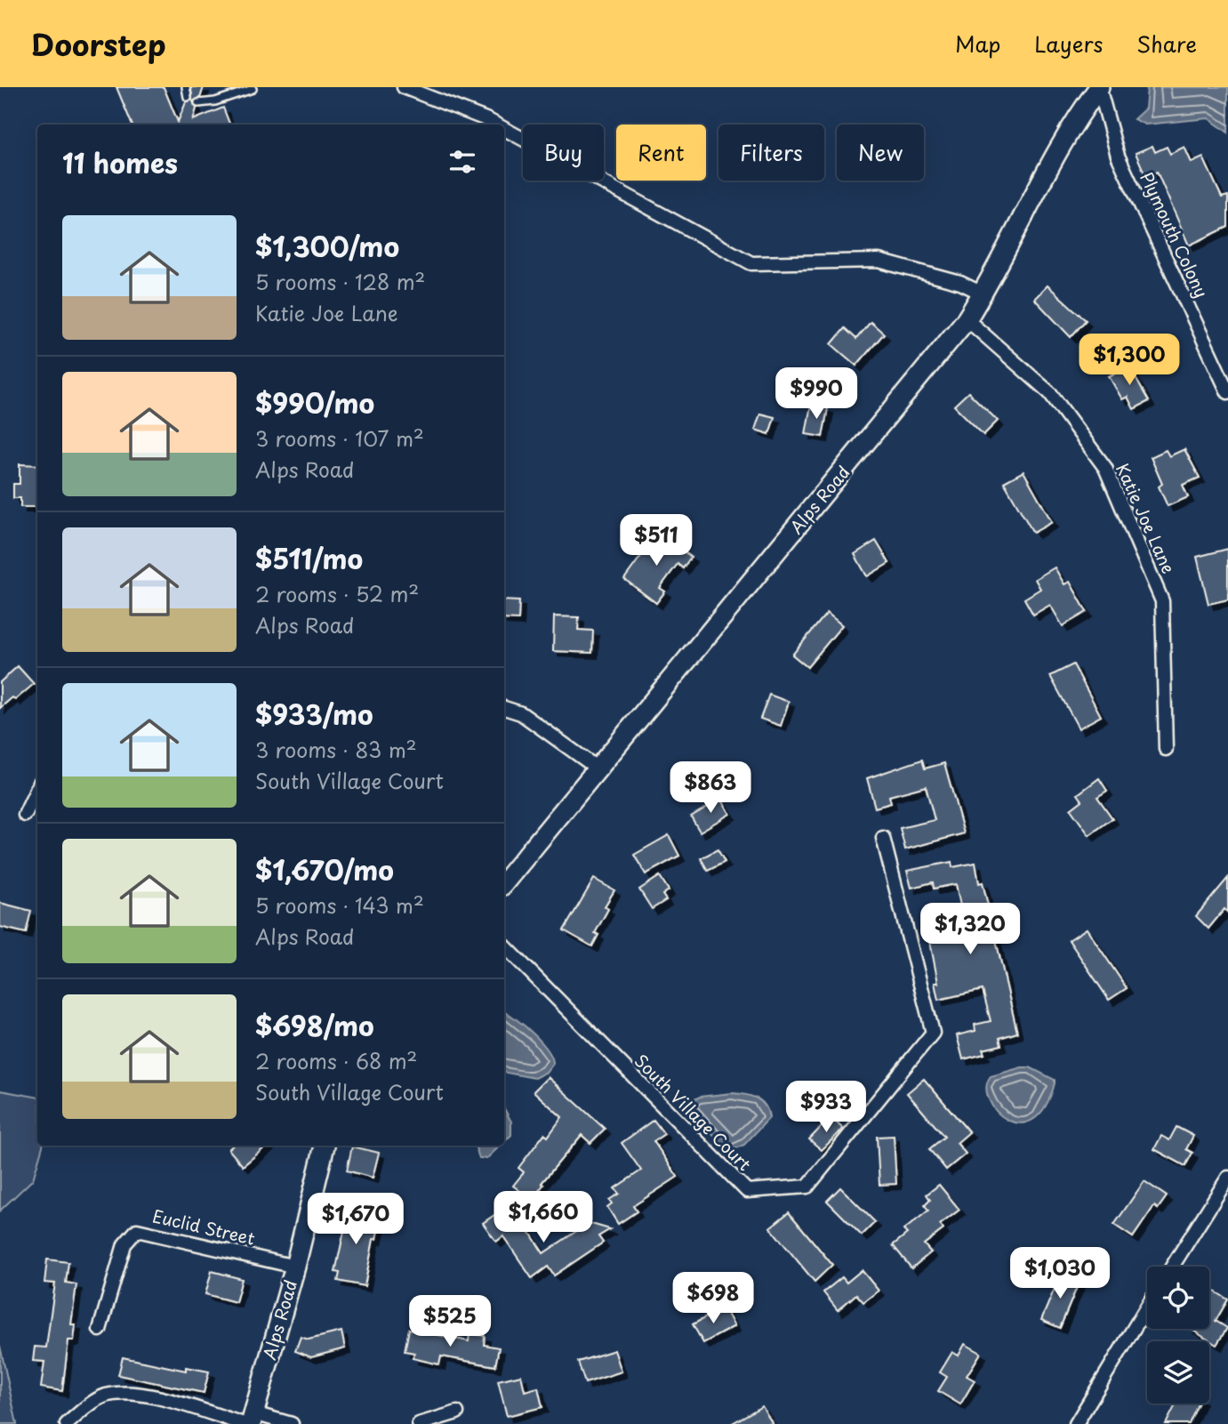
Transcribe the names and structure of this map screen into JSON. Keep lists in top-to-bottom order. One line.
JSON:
{"streets":{"street":["Plymouth Colony","Alps Road","Katie Joe Lane","South Village Court","Euclid Street"]},"crossings":[["Plymouth Colony","Alps Road"],["Alps Road","Katie Joe Lane"],["Alps Road","Euclid Street"]],"page":{"header":"Doorstep","nav":["Map","Layers","Share"],"chip":["Buy","Rent","Filters","New"],"heading":"11 homes","list":[{"name":"$1,300/mo","note":"5 rooms · 128 m² · Katie Joe Lane"},{"name":"$990/mo","note":"3 rooms · 107 m² · Alps Road"},{"name":"$511/mo","note":"2 rooms · 52 m² · Alps Road"},{"name":"$933/mo","note":"3 rooms · 83 m² · South Village Court"},{"name":"$1,670/mo","note":"5 rooms · 143 m² · Alps Road"},{"name":"$698/mo","note":"2 rooms · 68 m² · South Village Court"}],"price":["$1,300","$990","$511","$863","$1,320","$933","$1,660","$1,670","$1,030","$698","$525"]}}
